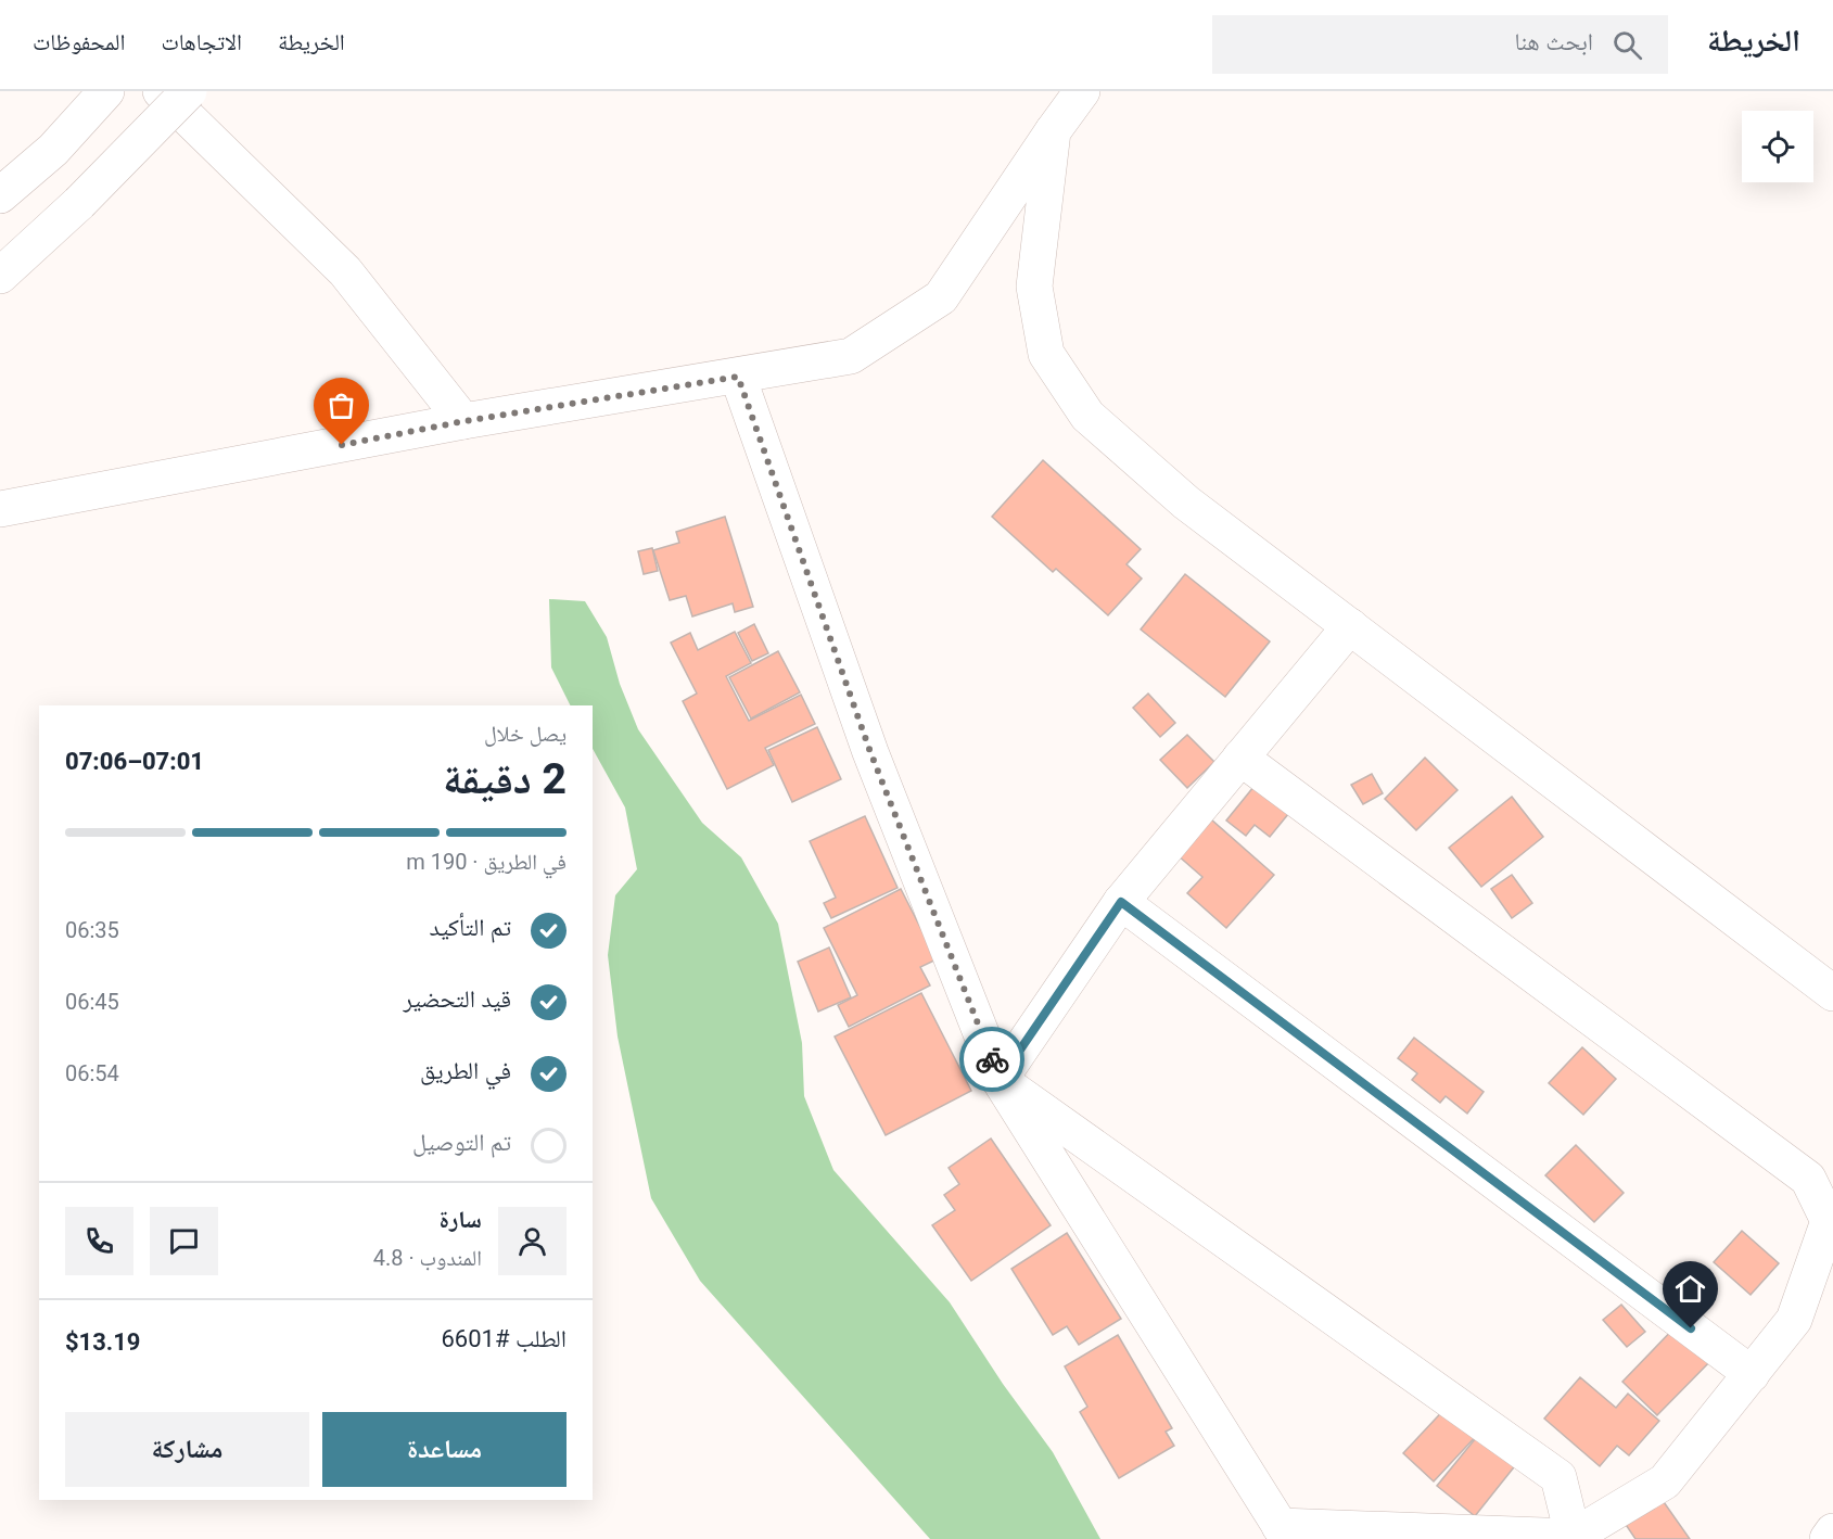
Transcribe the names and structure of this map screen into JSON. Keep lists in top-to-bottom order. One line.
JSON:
{"page":{"header":"الخريطة","search":"ابحث هنا","nav":["الخريطة","الاتجاهات","المحفوظات"],"heading":["2 دقيقة","يصل خلال","07:01–07:06"],"panel":["سارة","المندوب · 4.8","الطلب #6601","$13.19"],"bar":"في الطريق · 190 m","list":[["تم التأكيد","06:35"],["قيد التحضير","06:45"],["في الطريق","06:54"],"تم التوصيل"],"buttons":["مساعدة","مشاركة"]}}
